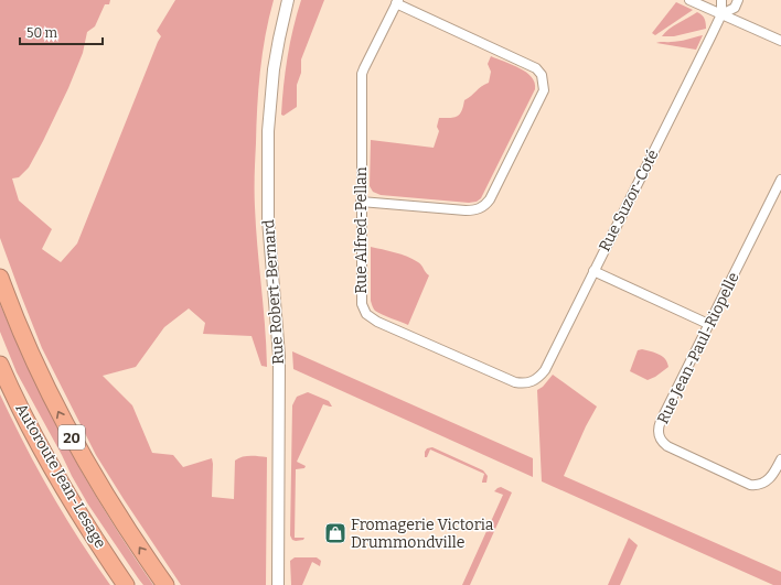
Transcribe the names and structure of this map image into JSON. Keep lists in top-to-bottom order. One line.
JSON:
{"streets":{"highway":["20","Autoroute Jean-Lesage"],"street":["Rue Suzor-Coté","Rue Alfred-Pellan","Rue Robert-Bernard","Rue Jean-Paul-Riopelle"]},"crossings":[["Rue Suzor-Coté","Rue Alfred-Pellan"]],"places":{"shop":["Fromagerie Victoria Drummondville"]},"scale_bar":"50 m"}
